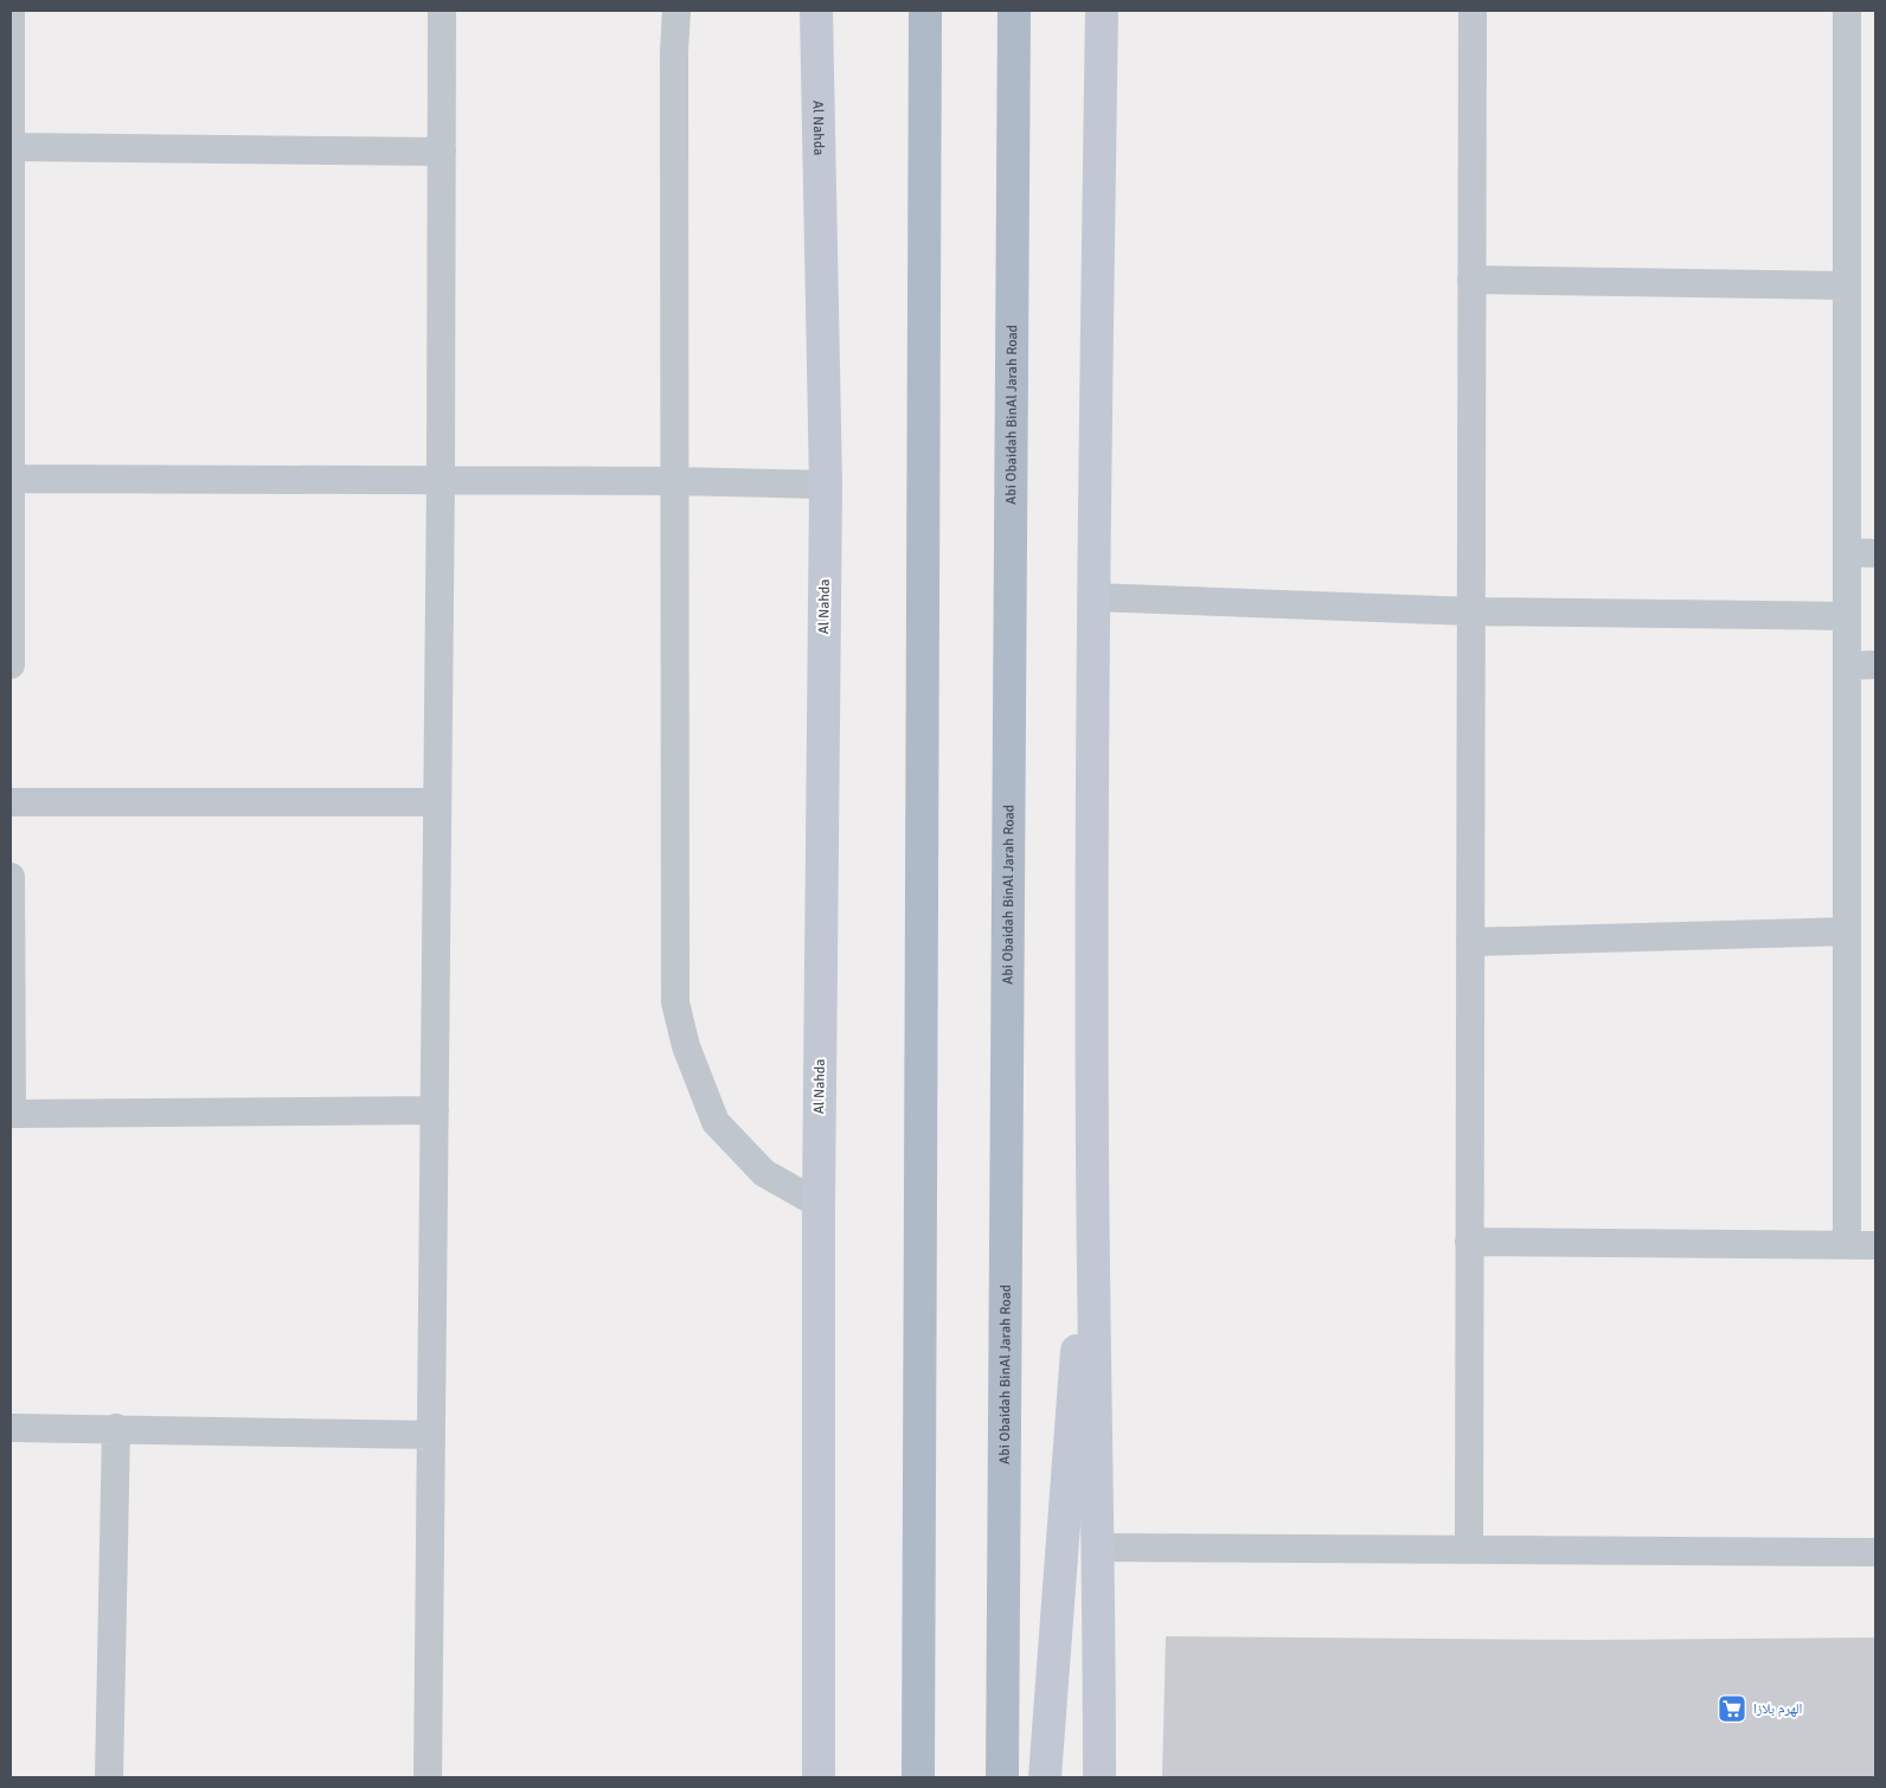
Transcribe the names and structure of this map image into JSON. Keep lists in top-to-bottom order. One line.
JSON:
{"streets":{"main road":["Al Nahda","Abi Obaidah BinAl Jarah Road"]},"places":{"supermarket":["الهرم بلازا"]}}
